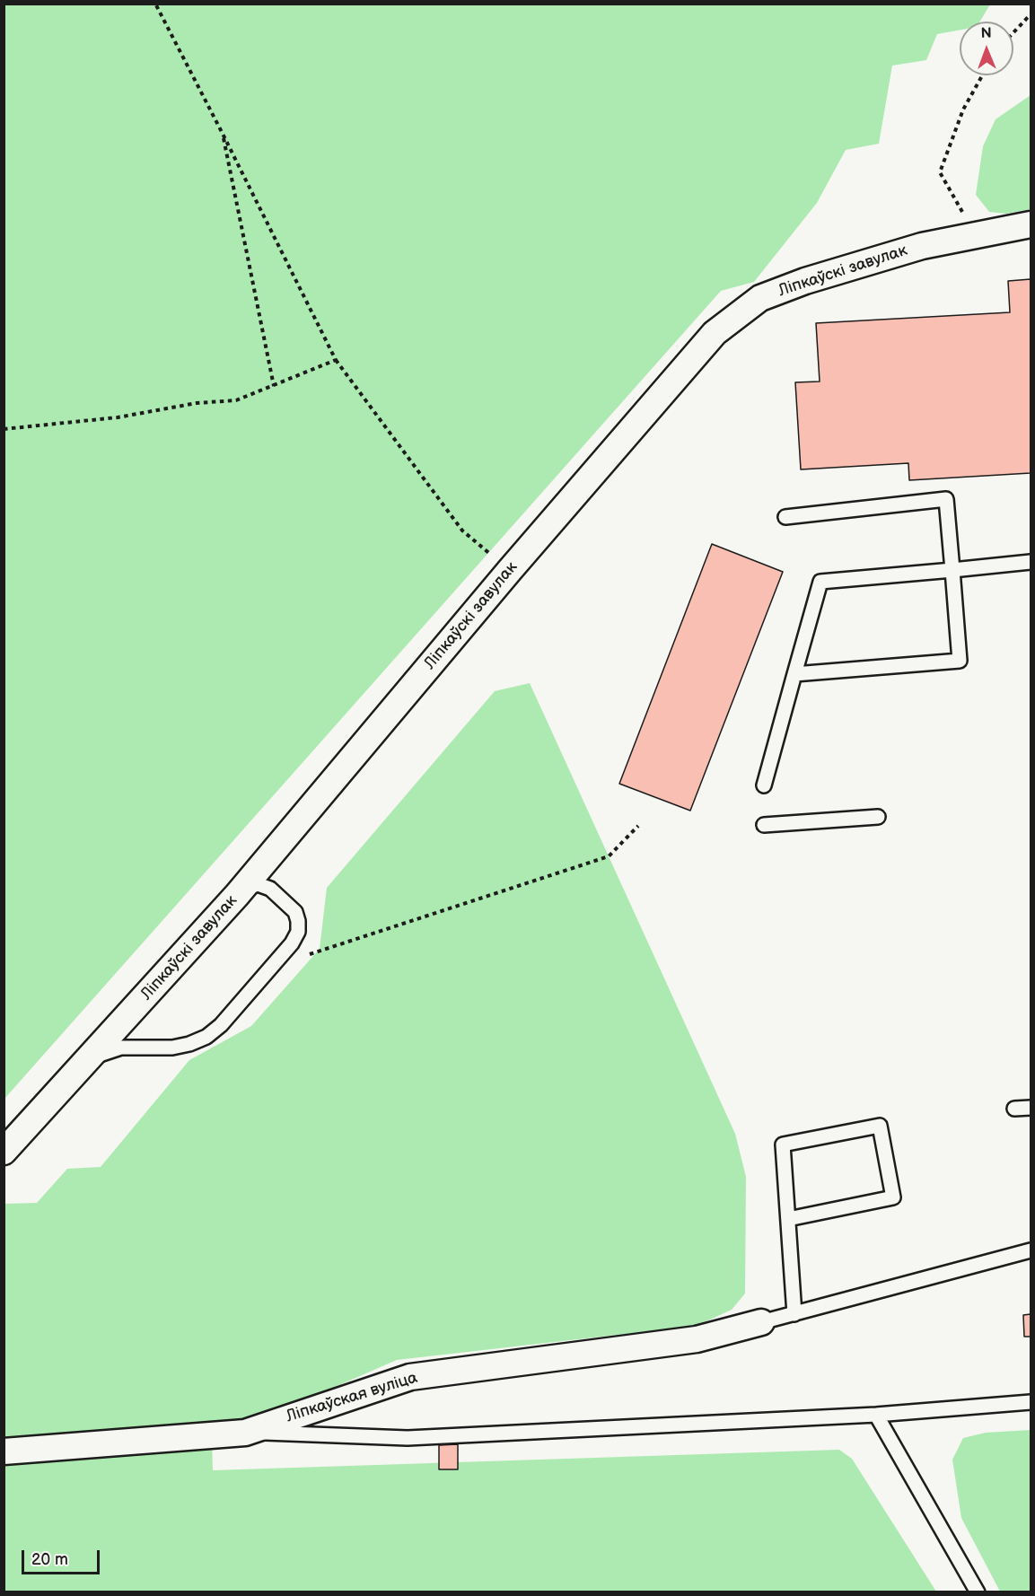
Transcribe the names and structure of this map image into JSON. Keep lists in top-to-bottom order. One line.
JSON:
{"streets":{"street":["Ліпкаўскі завулак","Ліпкаўская вуліца"]},"scale_bar":"20 m","north":"top"}
